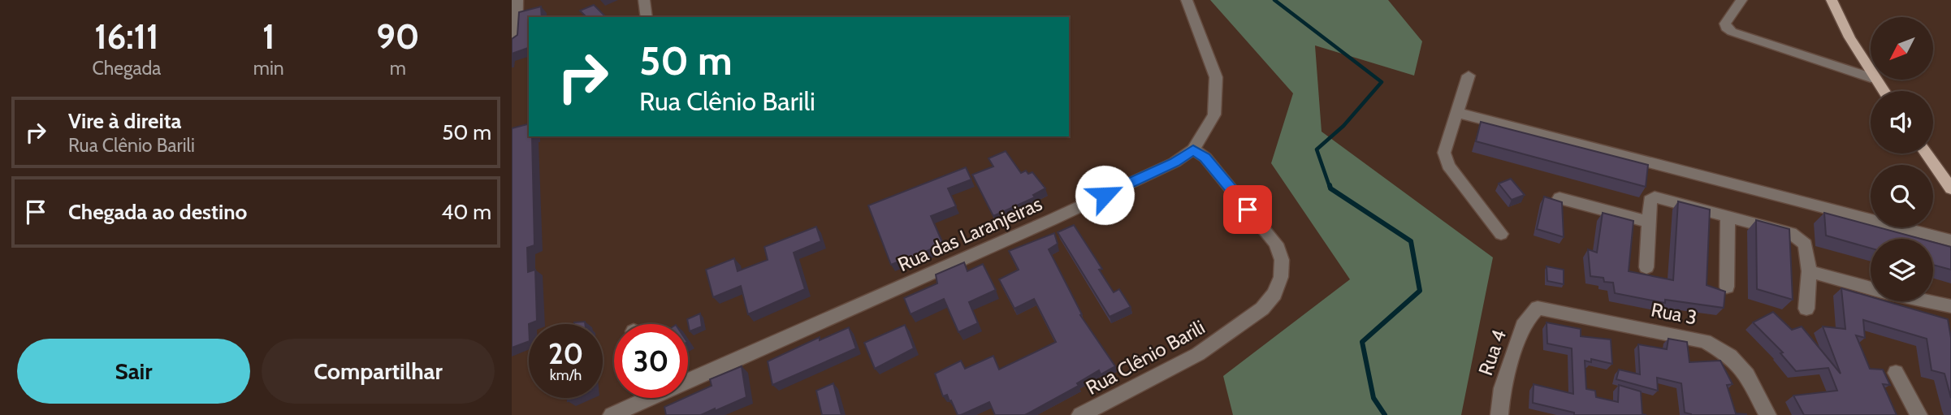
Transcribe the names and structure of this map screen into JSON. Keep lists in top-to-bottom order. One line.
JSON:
{"streets":{"street":["Rua das Laranjeiras","Rua 3","Rua 4","Rua Clênio Barili"]},"crossings":[["Rua das Laranjeiras","Rua Clênio Barili"],["Rua 3","Rua 4"]],"north":"bottom left","page":{"eta":["16:11","Chegada","1","min","90","m"],"turn":["50 m","Rua Clênio Barili"],"list":[{"name":"Vire à direita","note":"Rua Clênio Barili","value":"50 m"},{"name":"Chegada ao destino","value":"40 m"}],"speed":"20 km/h","limit":"30","buttons":["Sair","Compartilhar"]}}
